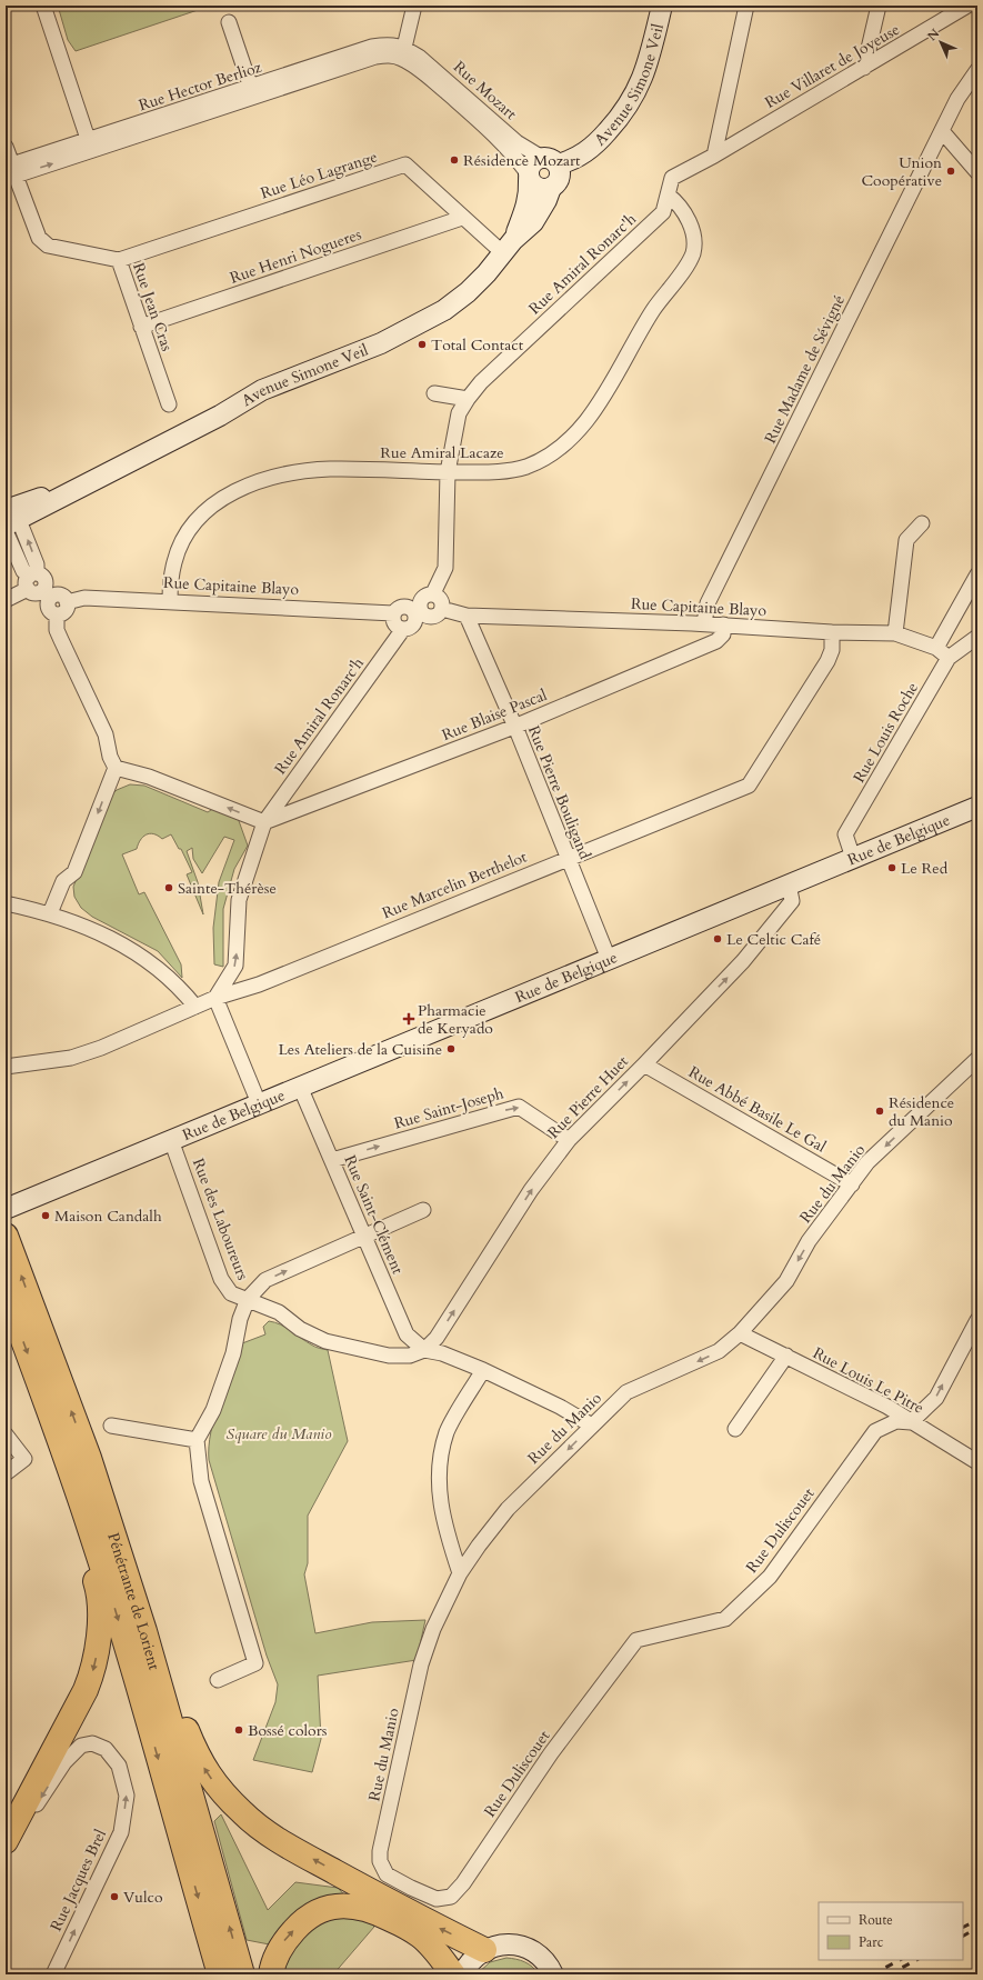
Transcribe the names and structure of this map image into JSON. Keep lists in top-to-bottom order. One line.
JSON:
{"streets":{"highway":["Pénétrante de Lorient"],"main road":["Avenue Simone Veil","Rue de Belgique"],"street":["Rue Villaret de Joyeuse","Rue Hector Berlioz","Rue Mozart","Rue Léo Lagrange","Rue Henri Nogueres","Rue Amiral Ronarc'h","Rue Jean Cras","Rue Madame de Sévigné","Rue Amiral Lacaze","Rue Capitaine Blayo","Rue Blaise Pascal","Rue Louis Roche","Rue Pierre Bouligand","Rue Marcelin Berthelot","Rue Pierre Huet","Rue Saint-Joseph","Rue Abbé Basile Le Gal","Rue du Manio","Rue Saint-Clément","Rue des Laboureurs","Rue Louis Le Pitre","Rue Duliscouet","Rue Jacques Brel"]},"crossings":[["Rue Villaret de Joyeuse","Rue Amiral Ronarc'h"],["Avenue Simone Veil","Rue Mozart"],["Avenue Simone Veil","Rue Léo Lagrange"],["Rue Hector Berlioz","Rue Mozart"],["Rue Hector Berlioz","Rue Jean Cras"],["Rue Léo Lagrange","Rue Henri Nogueres"],["Rue Léo Lagrange","Rue Jean Cras"],["Rue Henri Nogueres","Rue Jean Cras"],["Rue Amiral Ronarc'h","Rue Amiral Lacaze"],["Rue Amiral Ronarc'h","Rue Blaise Pascal"],["Rue Amiral Ronarc'h","Rue Marcelin Berthelot"],["Rue Madame de Sévigné","Rue Capitaine Blayo"],["Rue Amiral Lacaze","Rue Capitaine Blayo"],["Rue Capitaine Blayo","Rue Blaise Pascal"],["Rue Capitaine Blayo","Rue Louis Roche"],["Rue Capitaine Blayo","Rue Pierre Bouligand"],["Rue Capitaine Blayo","Rue Marcelin Berthelot"],["Rue Blaise Pascal","Rue Pierre Bouligand"],["Rue Louis Roche","Rue de Belgique"],["Rue Pierre Bouligand","Rue de Belgique"],["Rue Pierre Bouligand","Rue Marcelin Berthelot"],["Rue de Belgique","Rue Pierre Huet"],["Rue de Belgique","Rue Saint-Clément"],["Rue de Belgique","Rue des Laboureurs"],["Rue Pierre Huet","Rue Saint-Joseph"],["Rue Pierre Huet","Rue Abbé Basile Le Gal"],["Rue Pierre Huet","Rue Saint-Clément"],["Rue Pierre Huet","Rue des Laboureurs"],["Rue Saint-Joseph","Rue Saint-Clément"],["Rue Abbé Basile Le Gal","Rue du Manio"],["Rue du Manio","Rue des Laboureurs"],["Rue du Manio","Rue Louis Le Pitre"],["Rue du Manio","Rue Duliscouet"],["Rue Saint-Clément","Rue des Laboureurs"],["Rue Louis Le Pitre","Rue Duliscouet"]],"one_way":["Rue Pierre Huet","Rue Saint-Joseph","Rue du Manio"],"parks":["Square du Manio"],"places":{"other":["Résidence Mozart","Union Coopérative","Total Contact","Le Red","Sainte-Thérèse","Le Celtic Café","Les Ateliers de la Cuisine","Résidence du Manio","Maison Candalh","Bossé colors","Vulco"],"health":["Pharmacie de Keryado"]},"legend":["Route","Parc"],"north":"top left"}
